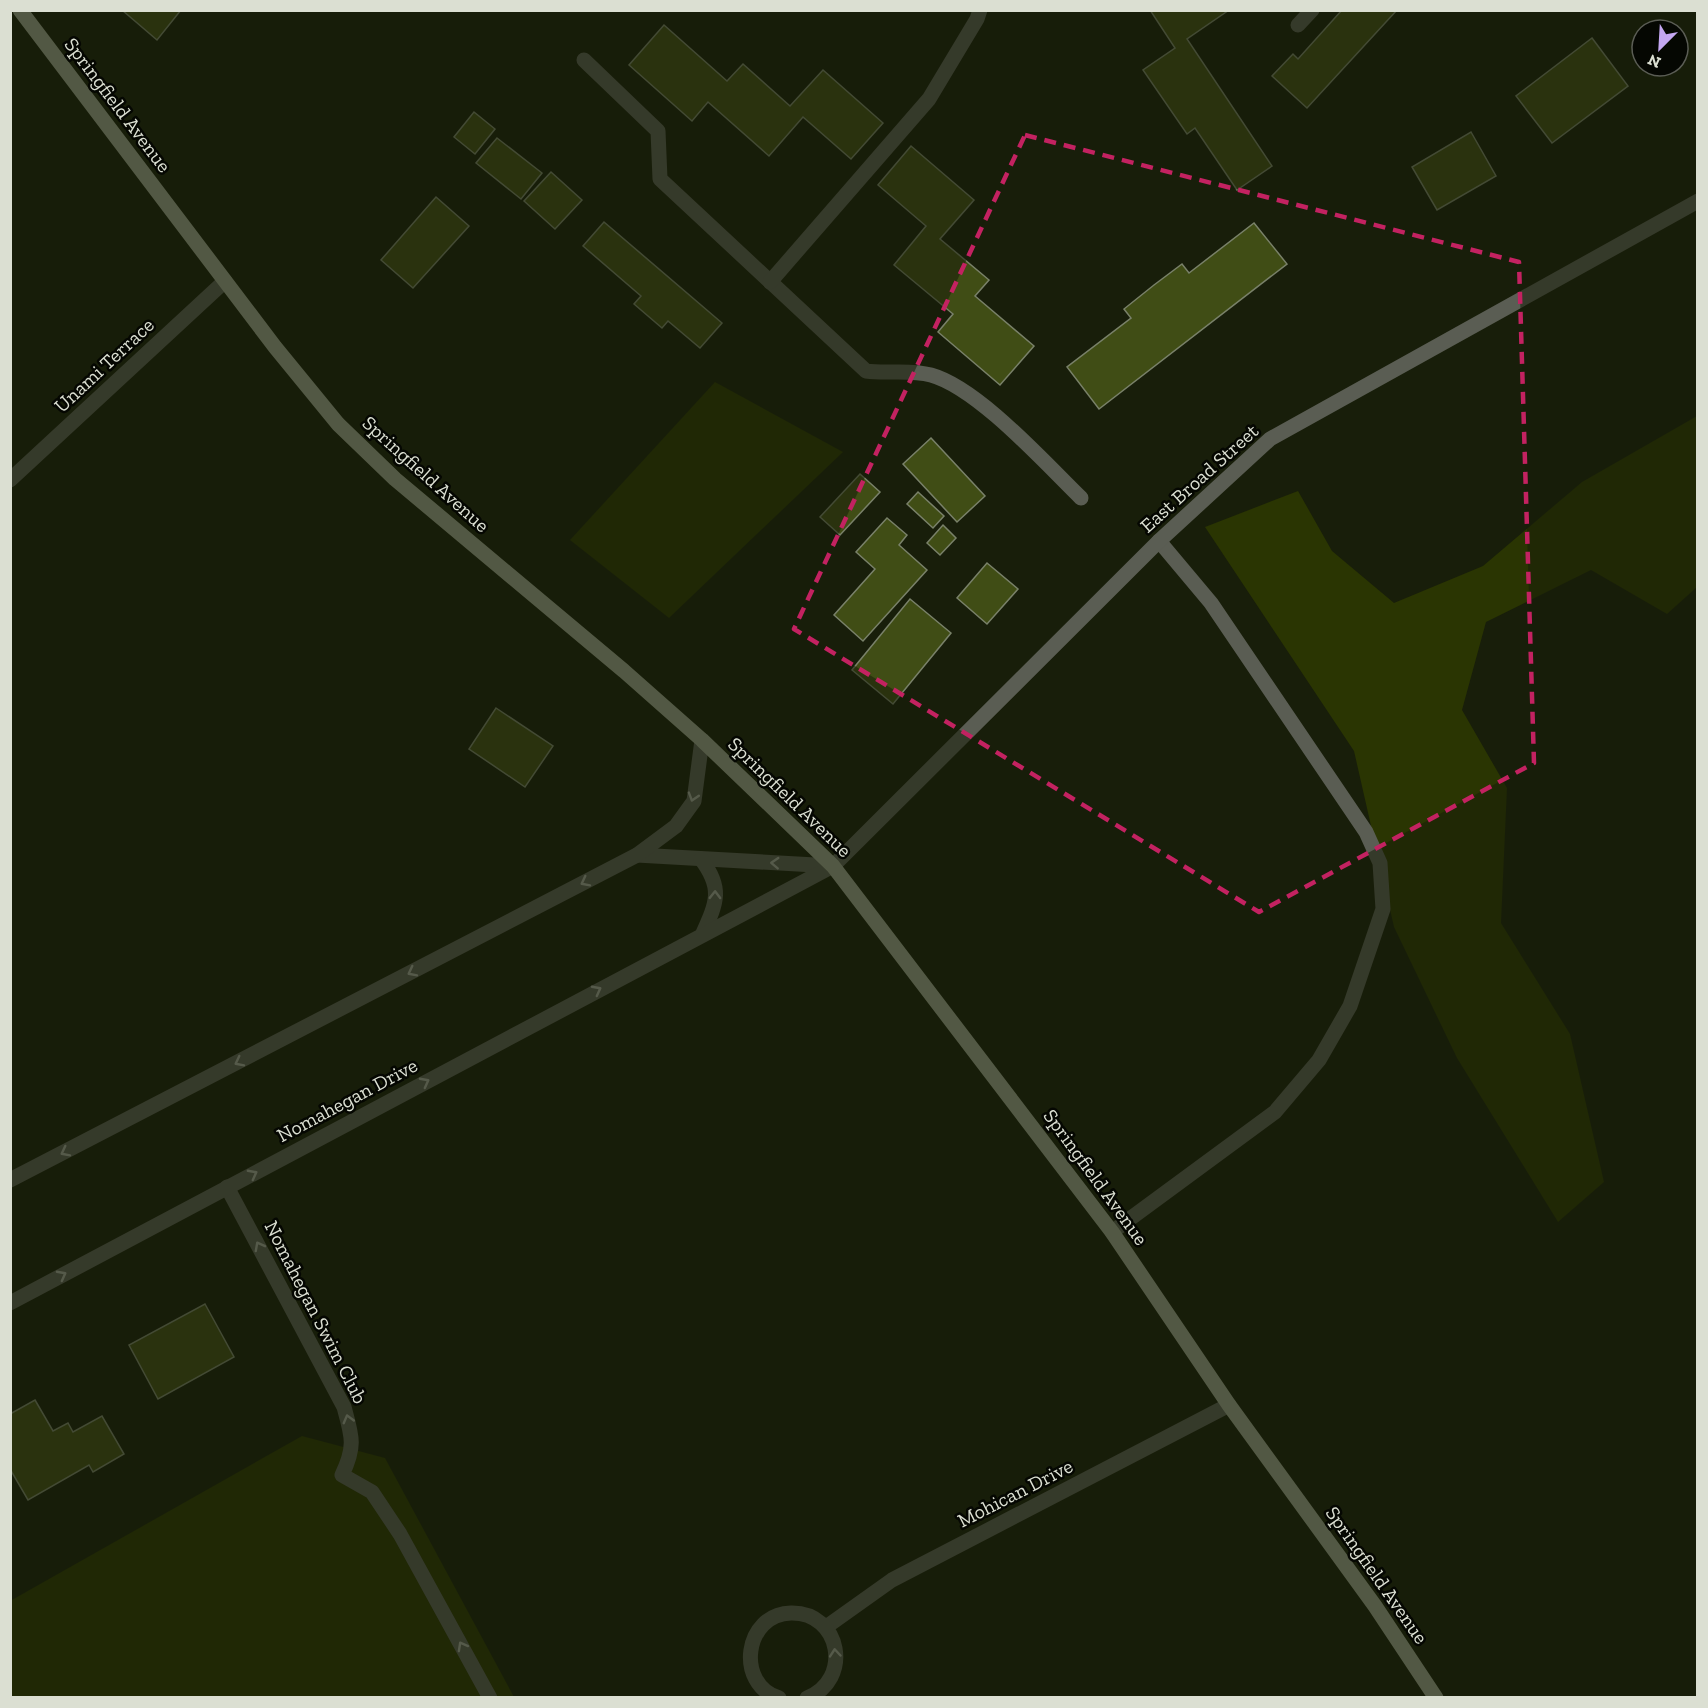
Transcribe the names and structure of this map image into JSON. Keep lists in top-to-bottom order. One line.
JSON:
{"streets":{"main road":["Springfield Avenue"],"street":["Unami Terrace","East Broad Street","Nomahegan Drive","Nomahegan Swim Club","Mohican Drive"]},"crossings":[["Springfield Avenue","Unami Terrace"],["Springfield Avenue","East Broad Street"],["Springfield Avenue","Nomahegan Drive"],["Springfield Avenue","Mohican Drive"],["East Broad Street","Nomahegan Drive"],["Nomahegan Drive","Nomahegan Swim Club"]],"one_way":["Nomahegan Swim Club"],"north":"bottom left"}
